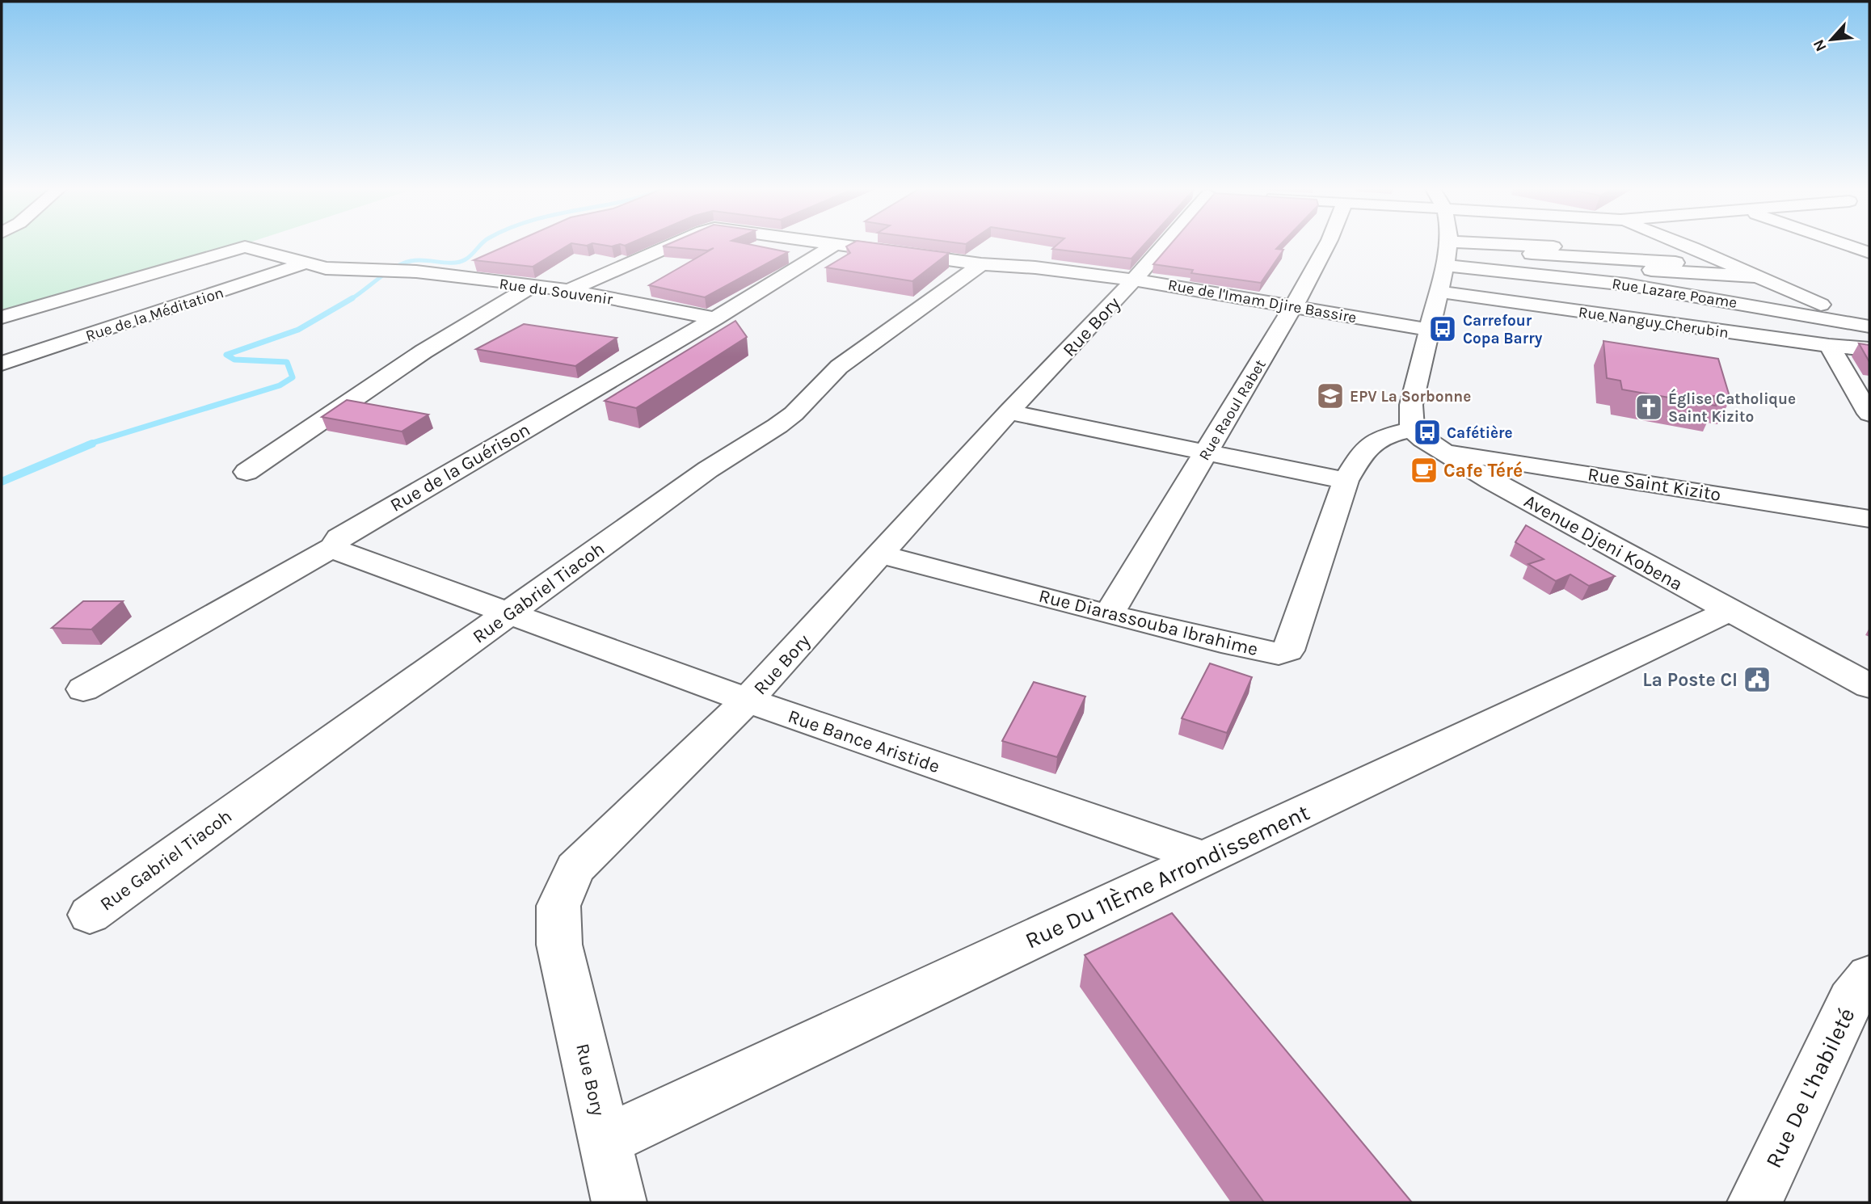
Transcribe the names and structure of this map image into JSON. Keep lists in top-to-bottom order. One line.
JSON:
{"streets":{"street":["Rue du Souvenir","Rue Lazare Poame","Rue de l'Imam Djire Bassire","Rue de la Méditation","Rue Nanguy Cherubin","Rue Bory","Rue Raoul Rabet","Rue de la Guérison","Rue Saint Kizito","Avenue Djeni Kobena","Rue Gabriel Tiacoh","Rue Diarassouba Ibrahime","Rue Bance Aristide","Rue Du 11Ème Arrondissement","Rue De L'habileté"]},"crossings":[["Rue du Souvenir","Rue de l'Imam Djire Bassire"],["Rue du Souvenir","Rue de la Méditation"],["Rue du Souvenir","Rue de la Guérison"],["Rue de l'Imam Djire Bassire","Rue Bory"],["Rue de l'Imam Djire Bassire","Rue Raoul Rabet"],["Rue de l'Imam Djire Bassire","Rue de la Guérison"],["Rue de l'Imam Djire Bassire","Rue Gabriel Tiacoh"],["Rue Bory","Rue Diarassouba Ibrahime"],["Rue Bory","Rue Bance Aristide"],["Rue Bory","Rue Du 11Ème Arrondissement"],["Rue Raoul Rabet","Rue Diarassouba Ibrahime"],["Rue de la Guérison","Rue Bance Aristide"],["Rue Saint Kizito","Avenue Djeni Kobena"],["Avenue Djeni Kobena","Rue Diarassouba Ibrahime"],["Avenue Djeni Kobena","Rue Du 11Ème Arrondissement"],["Rue Gabriel Tiacoh","Rue Bance Aristide"],["Rue Bance Aristide","Rue Du 11Ème Arrondissement"]],"places":{"bus stop":["Carrefour Copa Barry","Cafétière"],"school or university":["EPV La Sorbonne"],"church":["Église Catholique Saint Kizito"],"cafe":["Cafe Téré"],"public building":["La Poste CI"]},"north":"bottom left"}
